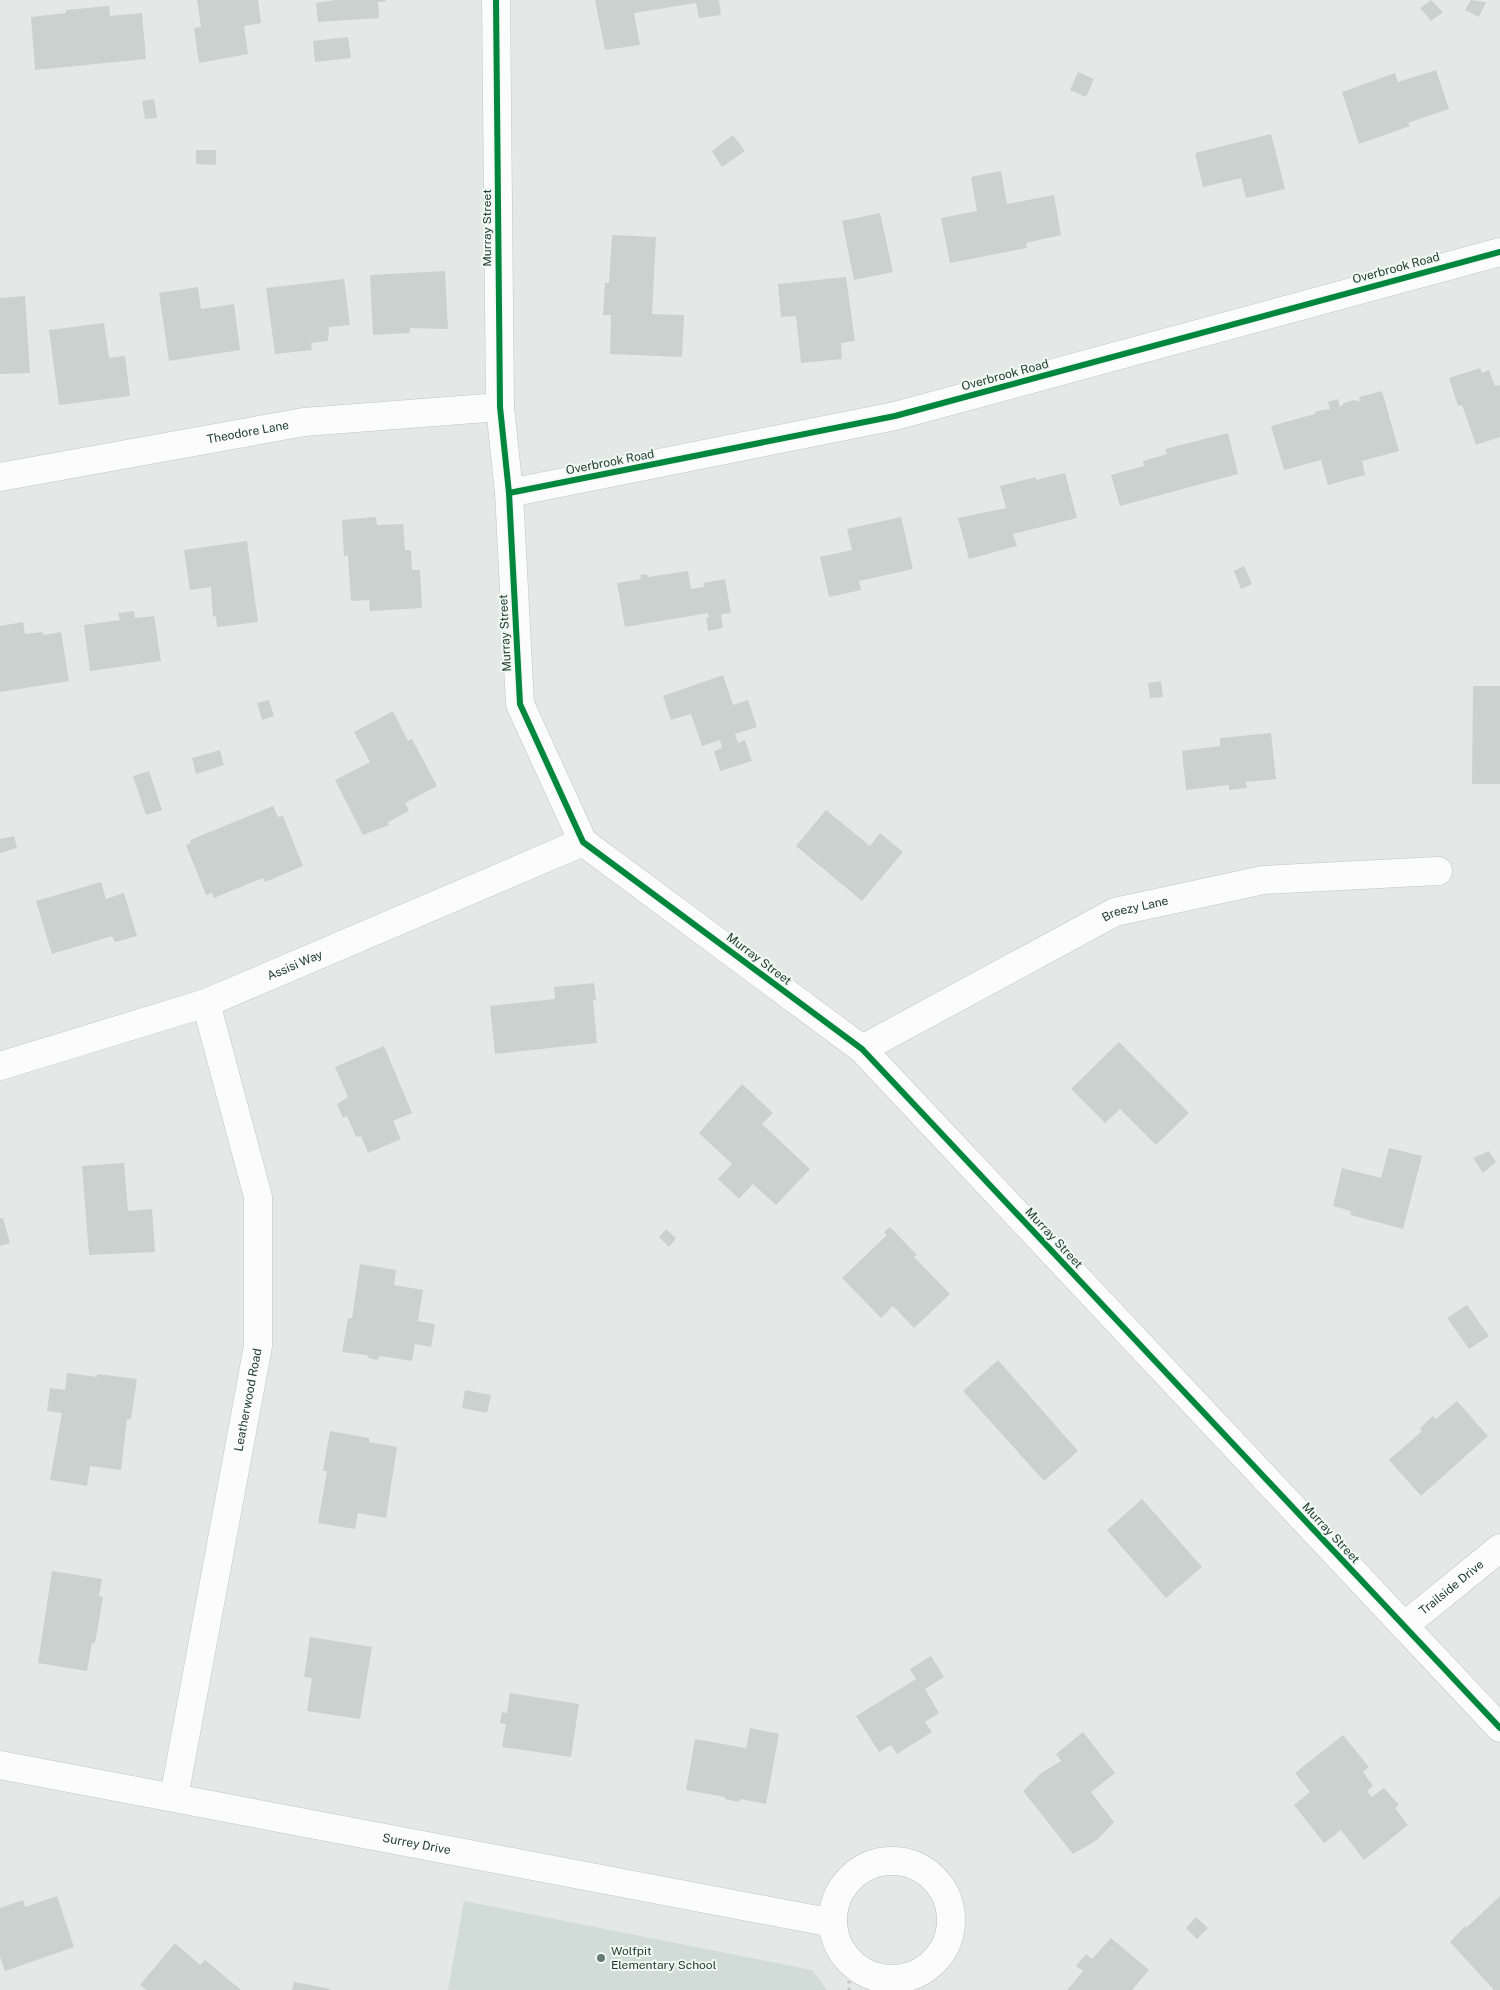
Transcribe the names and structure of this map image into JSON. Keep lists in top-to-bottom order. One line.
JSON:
{"streets":{"street":["Murray Street","Overbrook Road","Theodore Lane","Breezy Lane","Assisi Way","Leatherwood Road","Trailside Drive","Surrey Drive"]},"crossings":[["Murray Street","Overbrook Road"],["Murray Street","Theodore Lane"],["Murray Street","Breezy Lane"],["Murray Street","Assisi Way"],["Murray Street","Trailside Drive"],["Assisi Way","Leatherwood Road"],["Leatherwood Road","Surrey Drive"]],"places":["Wolfpit Elementary School"]}
